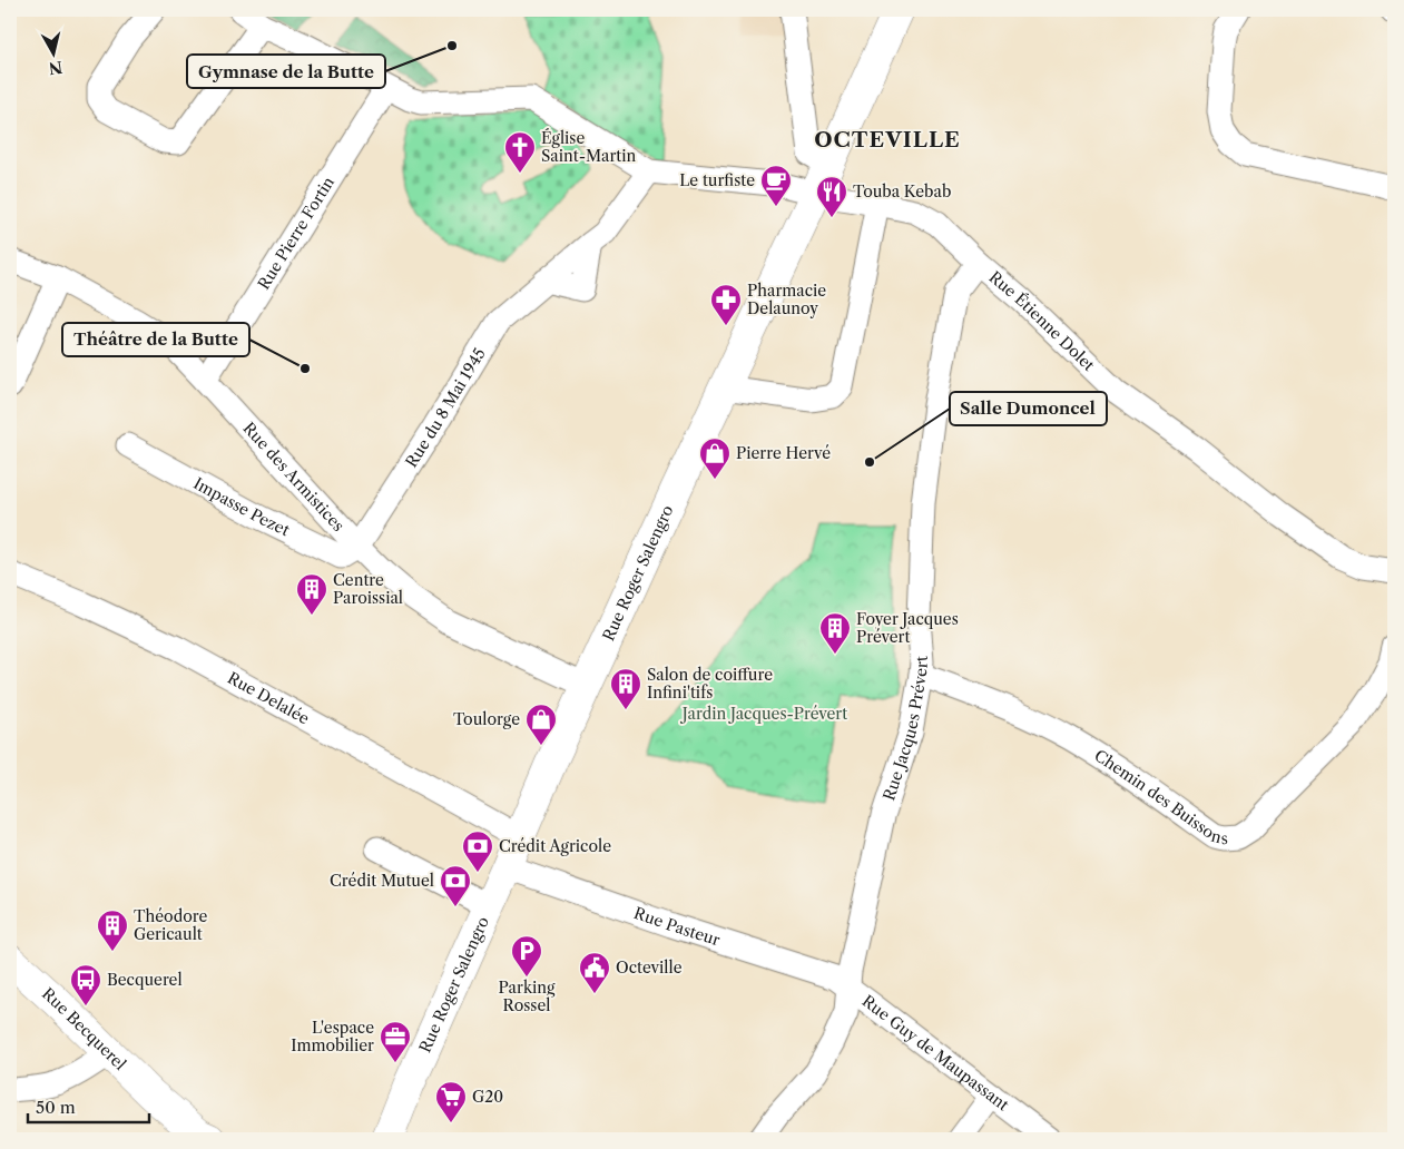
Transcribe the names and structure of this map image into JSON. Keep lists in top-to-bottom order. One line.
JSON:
{"streets":{"main road":["Rue Roger Salengro","Rue Becquerel"],"street":["Rue Pierre Fortin","Rue Étienne Dolet","Rue du 8 Mai 1945","Rue des Armistices","Impasse Pezet","Rue Delalée","Rue Jacques Prévert","Chemin des Buissons","Rue Pasteur","Rue Guy de Maupassant"]},"crossings":[["Rue Pierre Fortin","Rue des Armistices"],["Rue Étienne Dolet","Rue du 8 Mai 1945"],["Rue Étienne Dolet","Rue Roger Salengro"],["Rue Étienne Dolet","Rue Jacques Prévert"],["Rue du 8 Mai 1945","Rue des Armistices"],["Rue du 8 Mai 1945","Impasse Pezet"],["Rue des Armistices","Impasse Pezet"],["Rue des Armistices","Rue Roger Salengro"],["Rue Roger Salengro","Rue Delalée"],["Rue Roger Salengro","Rue Pasteur"],["Rue Jacques Prévert","Chemin des Buissons"],["Rue Jacques Prévert","Rue Pasteur"],["Rue Jacques Prévert","Rue Guy de Maupassant"],["Rue Pasteur","Rue Guy de Maupassant"]],"districts":["OCTEVILLE"],"parks":["Jardin Jacques-Prévert"],"places":{"other":["Gymnase de la Butte","Théâtre de la Butte","Salle Dumoncel"],"church":["Église Saint-Martin"],"cafe":["Le turfiste"],"restaurant":["Touba Kebab"],"pharmacy":["Pharmacie Delaunoy"],"shop":["Pierre Hervé","Toulorge"],"building":["Centre Paroissial","Foyer Jacques Prévert","Salon de coiffure Infini'tifs","Théodore Gericault"],"bank":["Crédit Agricole","Crédit Mutuel"],"parking":["Parking Rossel"],"public building":["Octeville"],"bus stop":["Becquerel"],"office":["L'espace Immobilier"],"supermarket":["G20"]},"scale_bar":"50 m","north":"bottom"}
